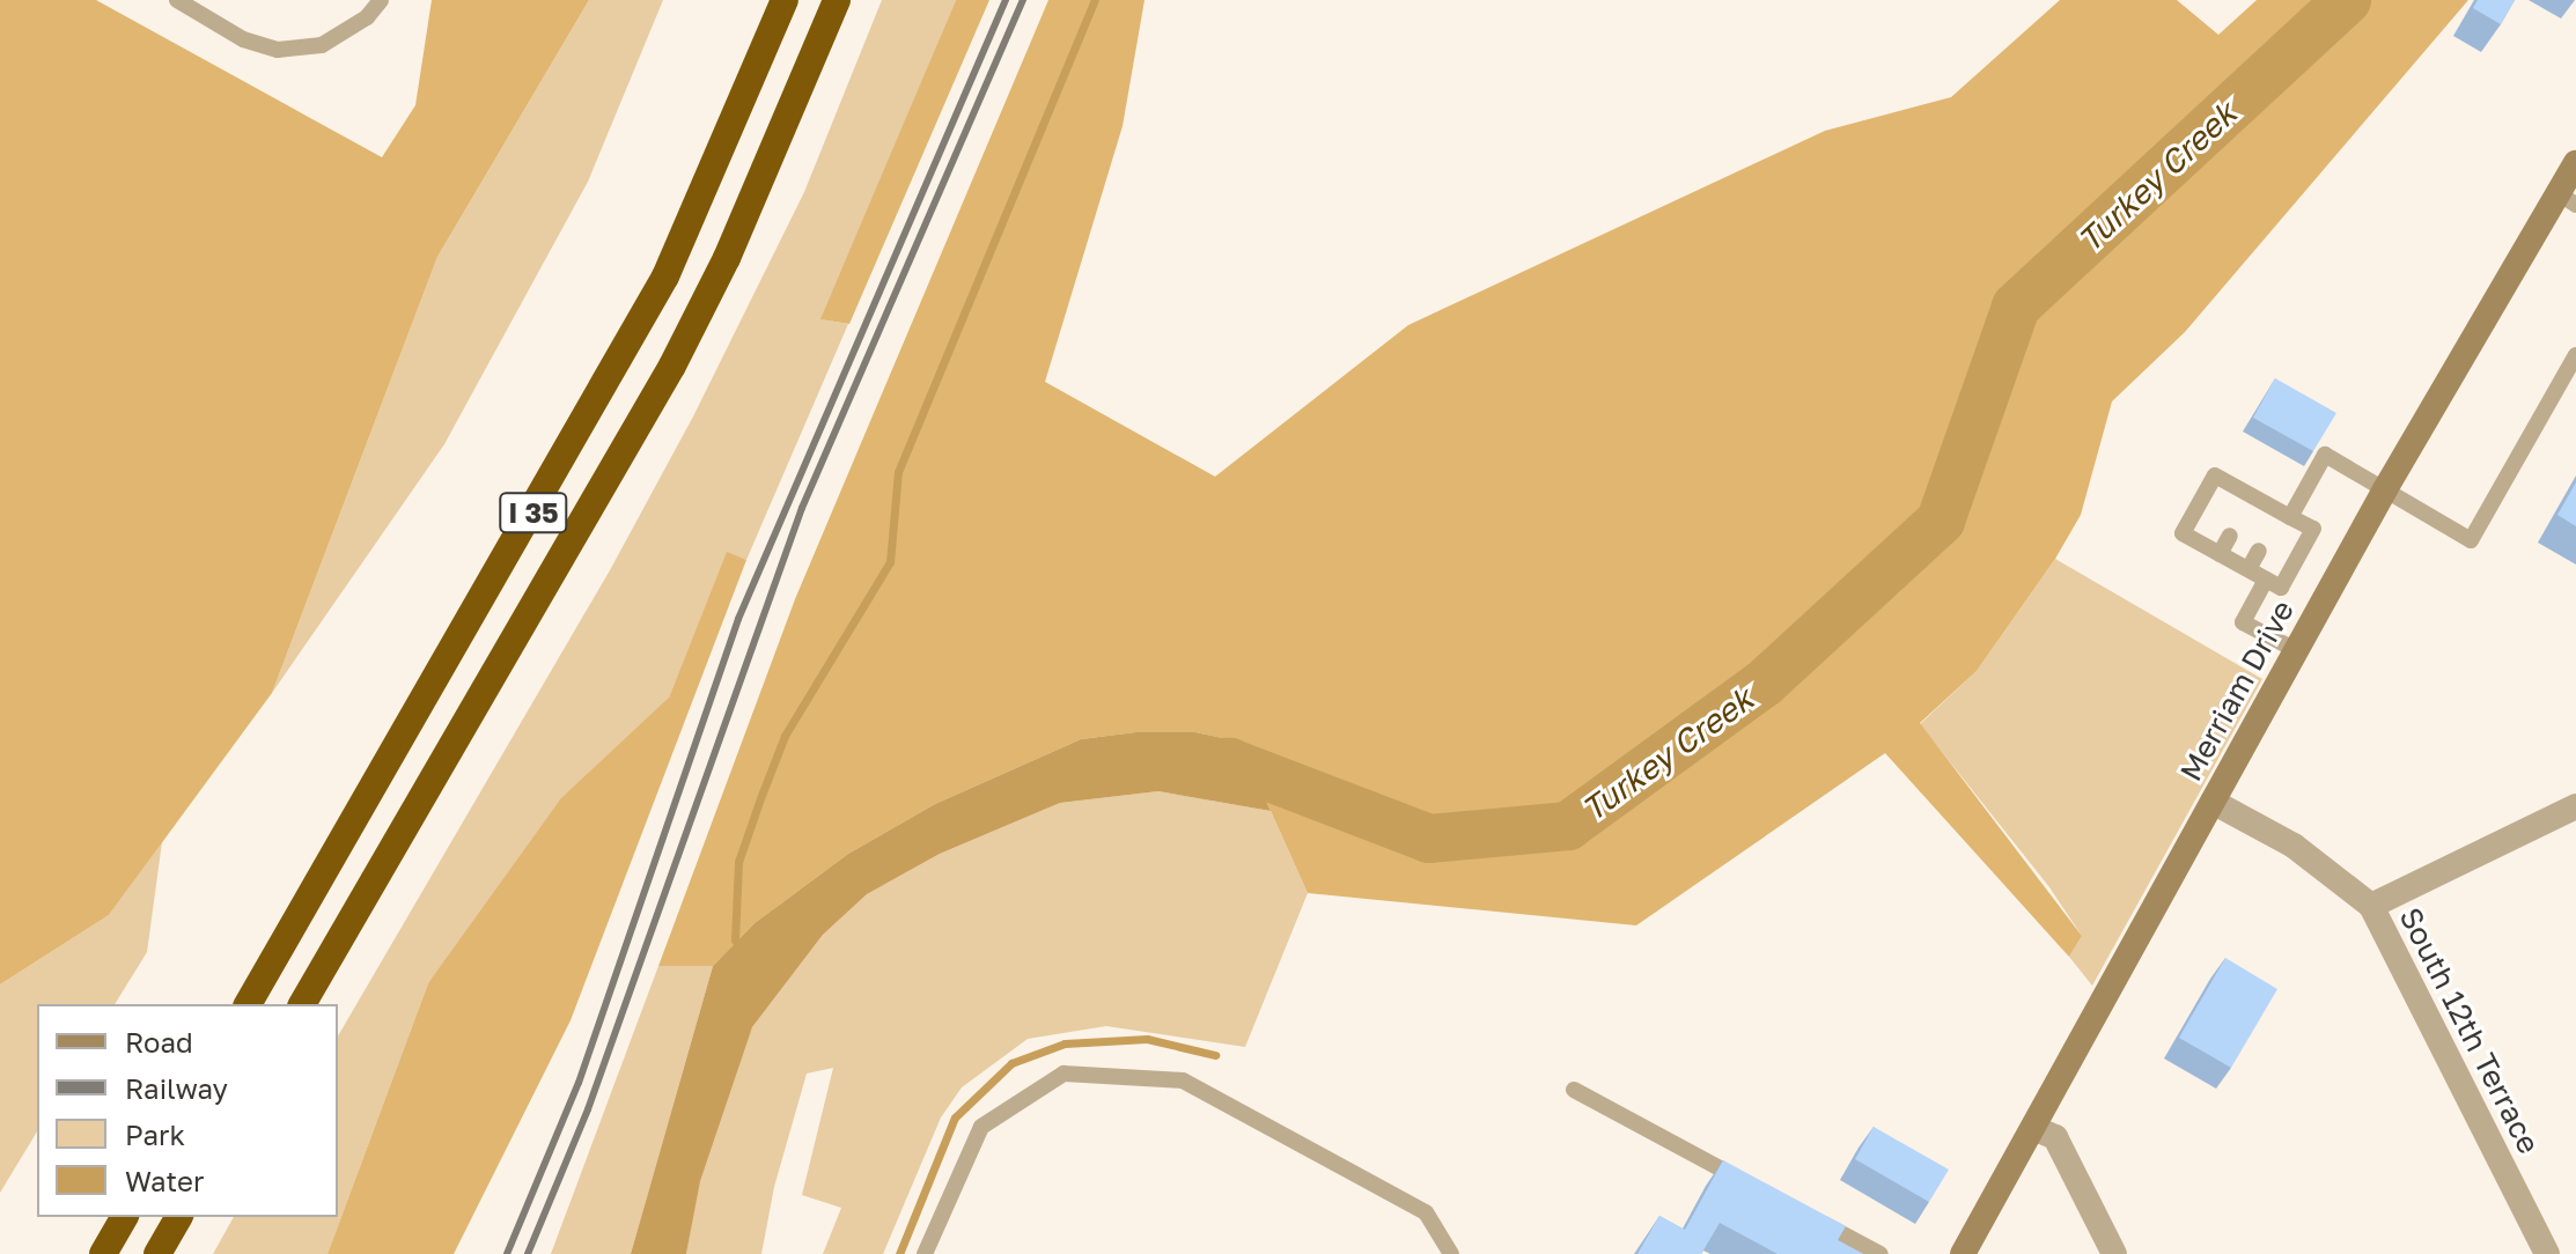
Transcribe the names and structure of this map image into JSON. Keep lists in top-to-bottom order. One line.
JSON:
{"streets":{"highway":["I 35"],"main road":["Merriam Drive"],"street":["South 12th Terrace"]},"crossings":[["Merriam Drive","South 12th Terrace"]],"water":["Turkey Creek"],"legend":["Road","Railway","Park","Water"]}
